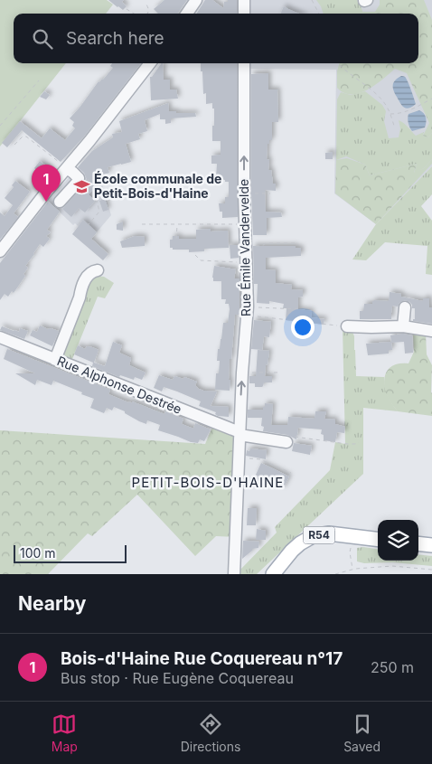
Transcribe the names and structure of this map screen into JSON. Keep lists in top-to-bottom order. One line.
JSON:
{"streets":{"main road":["R54"],"street":["Rue Émile Vandervelde","Rue Alphonse Destrée"]},"crossings":[["Rue Émile Vandervelde","Rue Alphonse Destrée"]],"one_way":["Rue Émile Vandervelde"],"districts":["PETIT-BOIS-D'HAINE"],"places":{"school or university":["École communale de Petit-Bois-d'Haine"]},"scale_bar":"100 m","page":{"search":"Search here","pins":"1","scale":"100 m","heading":"Nearby","list":[{"mark":"1","name":"Bois-d'Haine Rue Coquereau n°17","note":"Bus stop · Rue Eugène Coquereau","value":"250 m"}],"nav":["Map","Directions","Saved"]}}
